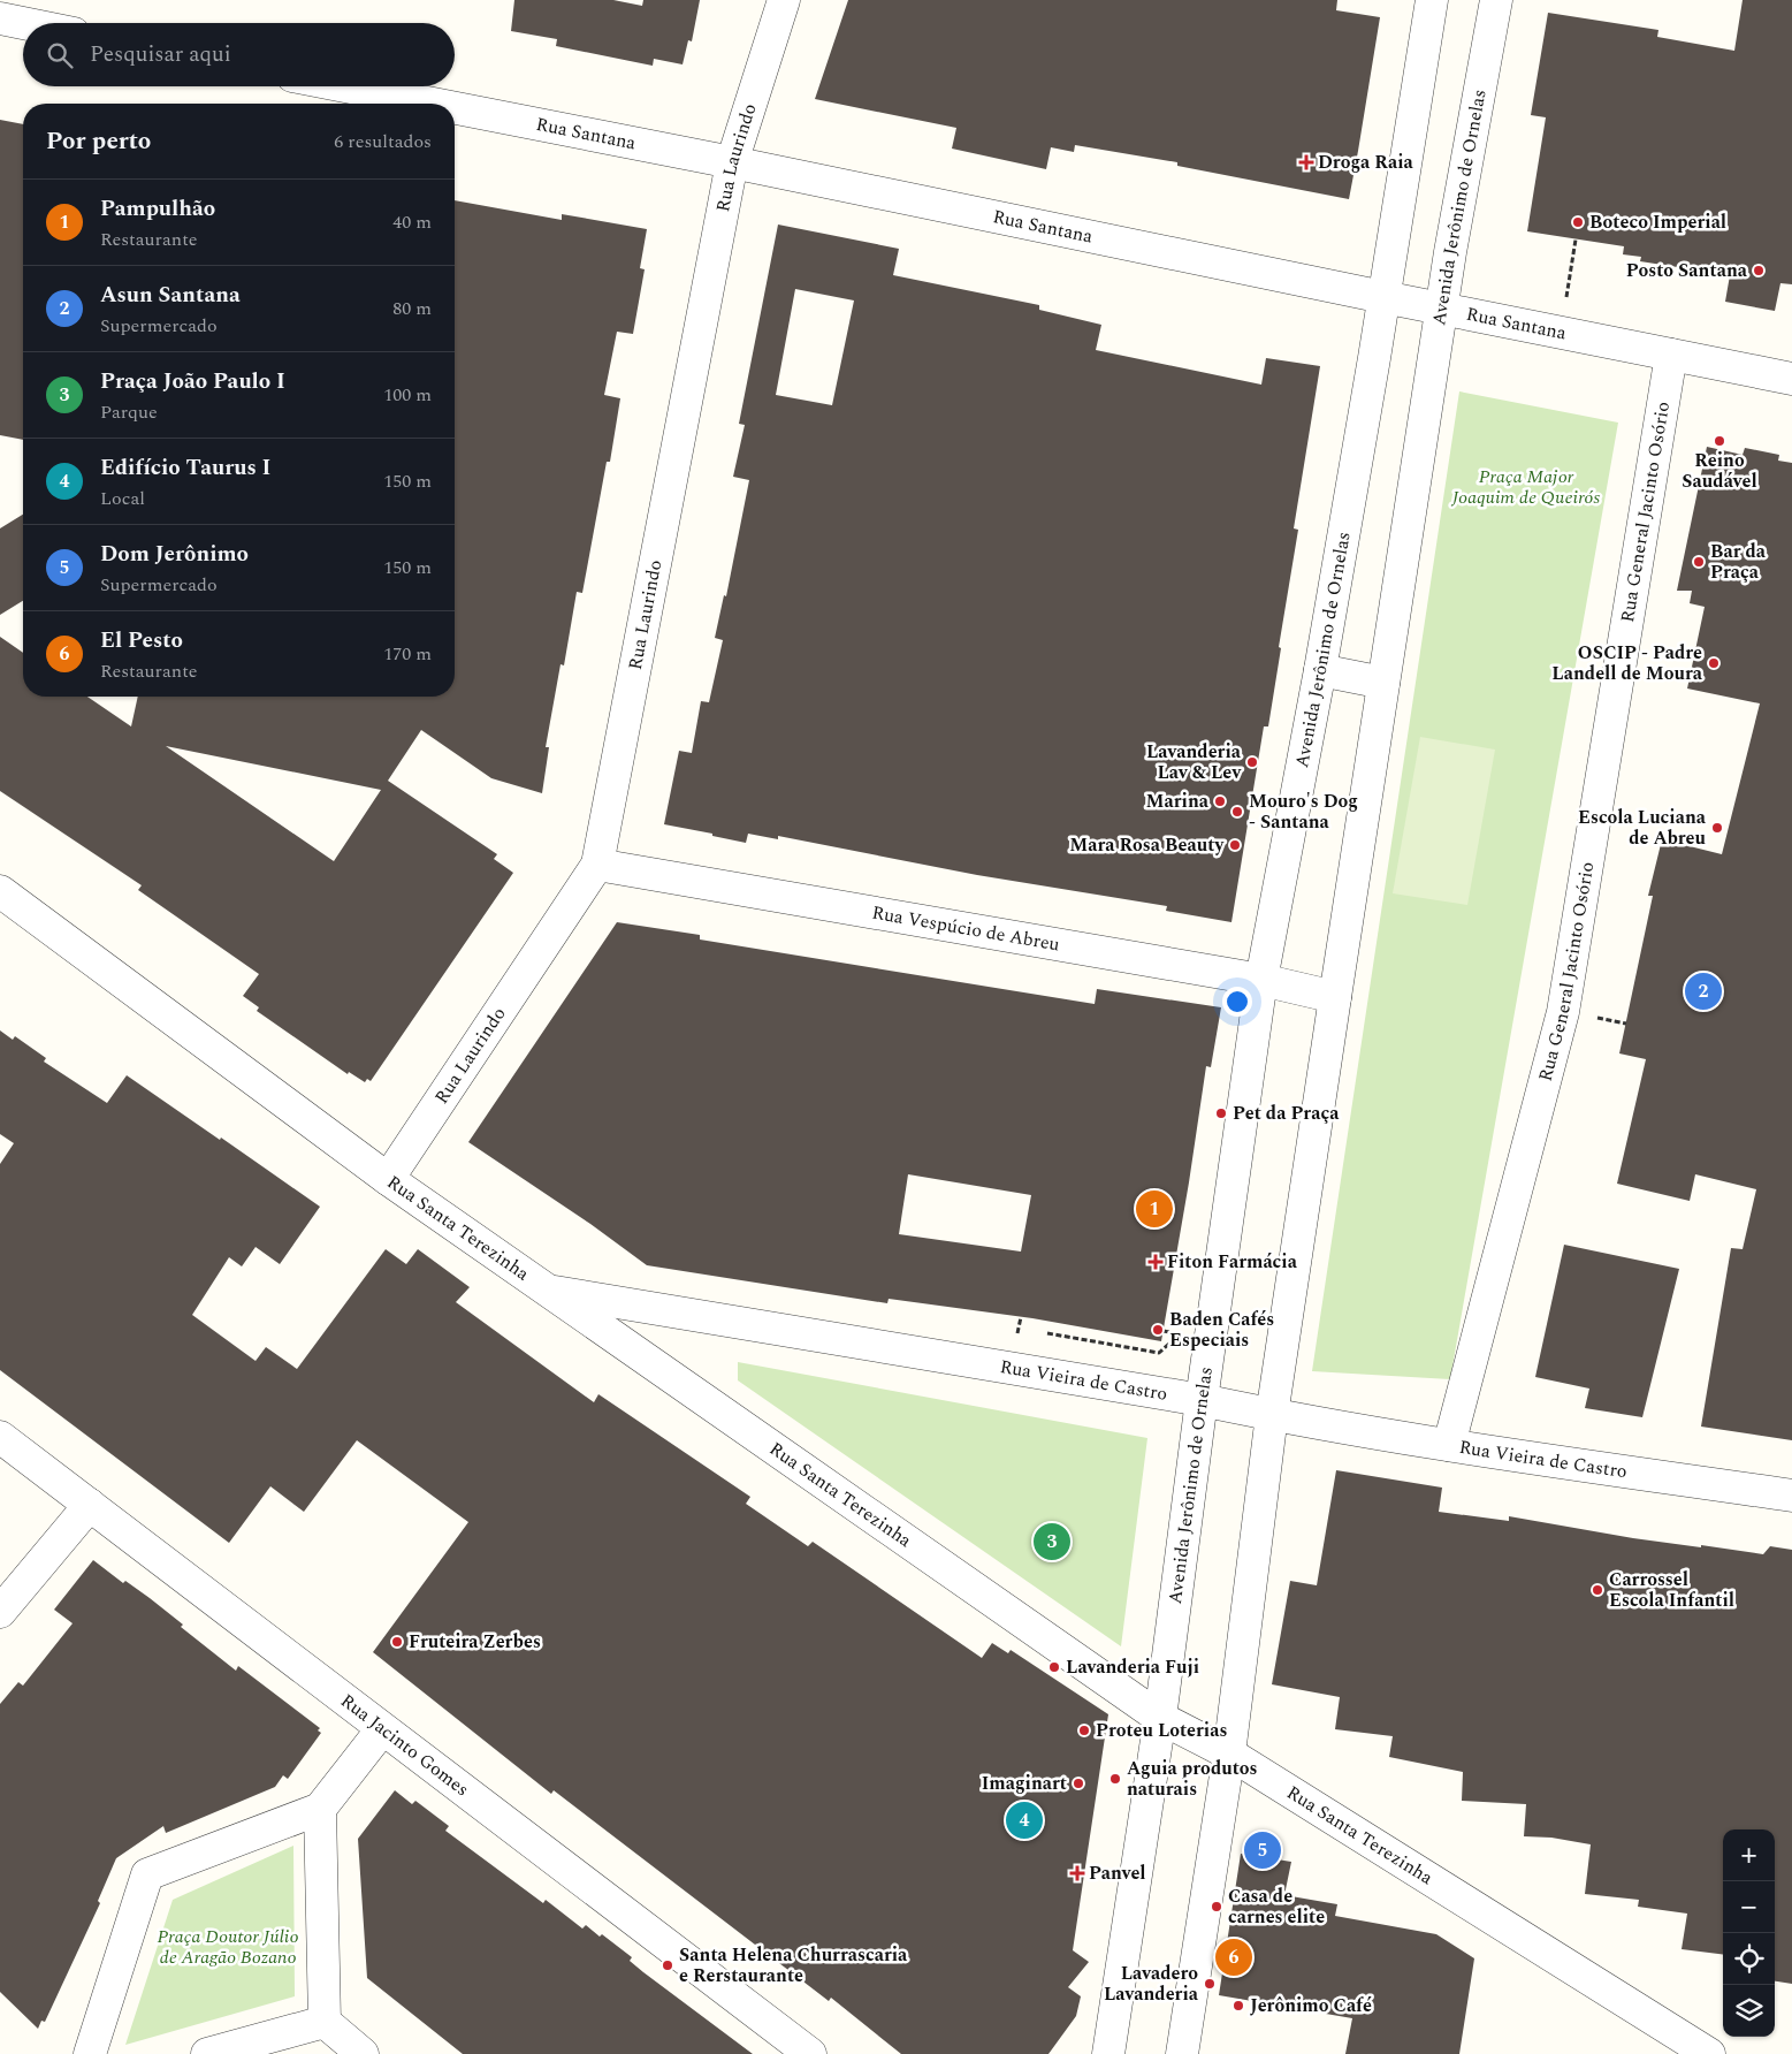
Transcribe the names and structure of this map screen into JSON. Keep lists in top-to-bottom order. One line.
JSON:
{"streets":{"street":["Rua Santana","Rua Laurindo","Avenida Jerônimo de Ornelas","Rua General Jacinto Osório","Rua Vespúcio de Abreu","Rua Santa Terezinha","Rua Vieira de Castro","Rua Jacinto Gomes"]},"crossings":[["Rua Santana","Rua Laurindo"],["Rua Santana","Avenida Jerônimo de Ornelas"],["Rua Santana","Rua General Jacinto Osório"],["Rua Laurindo","Rua Vespúcio de Abreu"],["Rua Laurindo","Rua Santa Terezinha"],["Avenida Jerônimo de Ornelas","Rua Vespúcio de Abreu"],["Avenida Jerônimo de Ornelas","Rua Santa Terezinha"],["Avenida Jerônimo de Ornelas","Rua Vieira de Castro"],["Rua General Jacinto Osório","Rua Vieira de Castro"],["Rua Santa Terezinha","Rua Vieira de Castro"]],"parks":["Praça Major Joaquim de Queirós","Praça Doutor Júlio de Aragão Bozano"],"places":{"health":["Droga Raia","Fiton Farmácia","Panvel"],"other":["Boteco Imperial","Posto Santana","Reino Saudável","Bar da Praça","OSCIP - Padre Landell de Moura","Lavanderia Lav & Lev","Marina","Mouro's Dog - Santana","Escola Luciana de Abreu","Mara Rosa Beauty","Pet da Praça","Baden Cafés Especiais","Carrossel Escola Infantil","Fruteira Zerbes","Lavanderia Fuji","Proteu Loterias","Aguia produtos naturais","Imaginart","Casa de carnes elite","Santa Helena Churrascaria e Rerstaurante","Lavadero Lavanderia","Jerônimo Café"]},"page":{"search":"Pesquisar aqui","heading":["Por perto","6 resultados"],"list":[{"mark":"1","name":"Pampulhão","note":"Restaurante","value":"40 m"},{"mark":"2","name":"Asun Santana","note":"Supermercado","value":"80 m"},{"mark":"3","name":"Praça João Paulo I","note":"Parque","value":"100 m"},{"mark":"4","name":"Edifício Taurus I","note":"Local","value":"150 m"},{"mark":"5","name":"Dom Jerônimo","note":"Supermercado","value":"150 m"},{"mark":"6","name":"El Pesto","note":"Restaurante","value":"170 m"}],"pins":["2","1","3","4","5","6"],"map_buttons":["+","−"]}}
